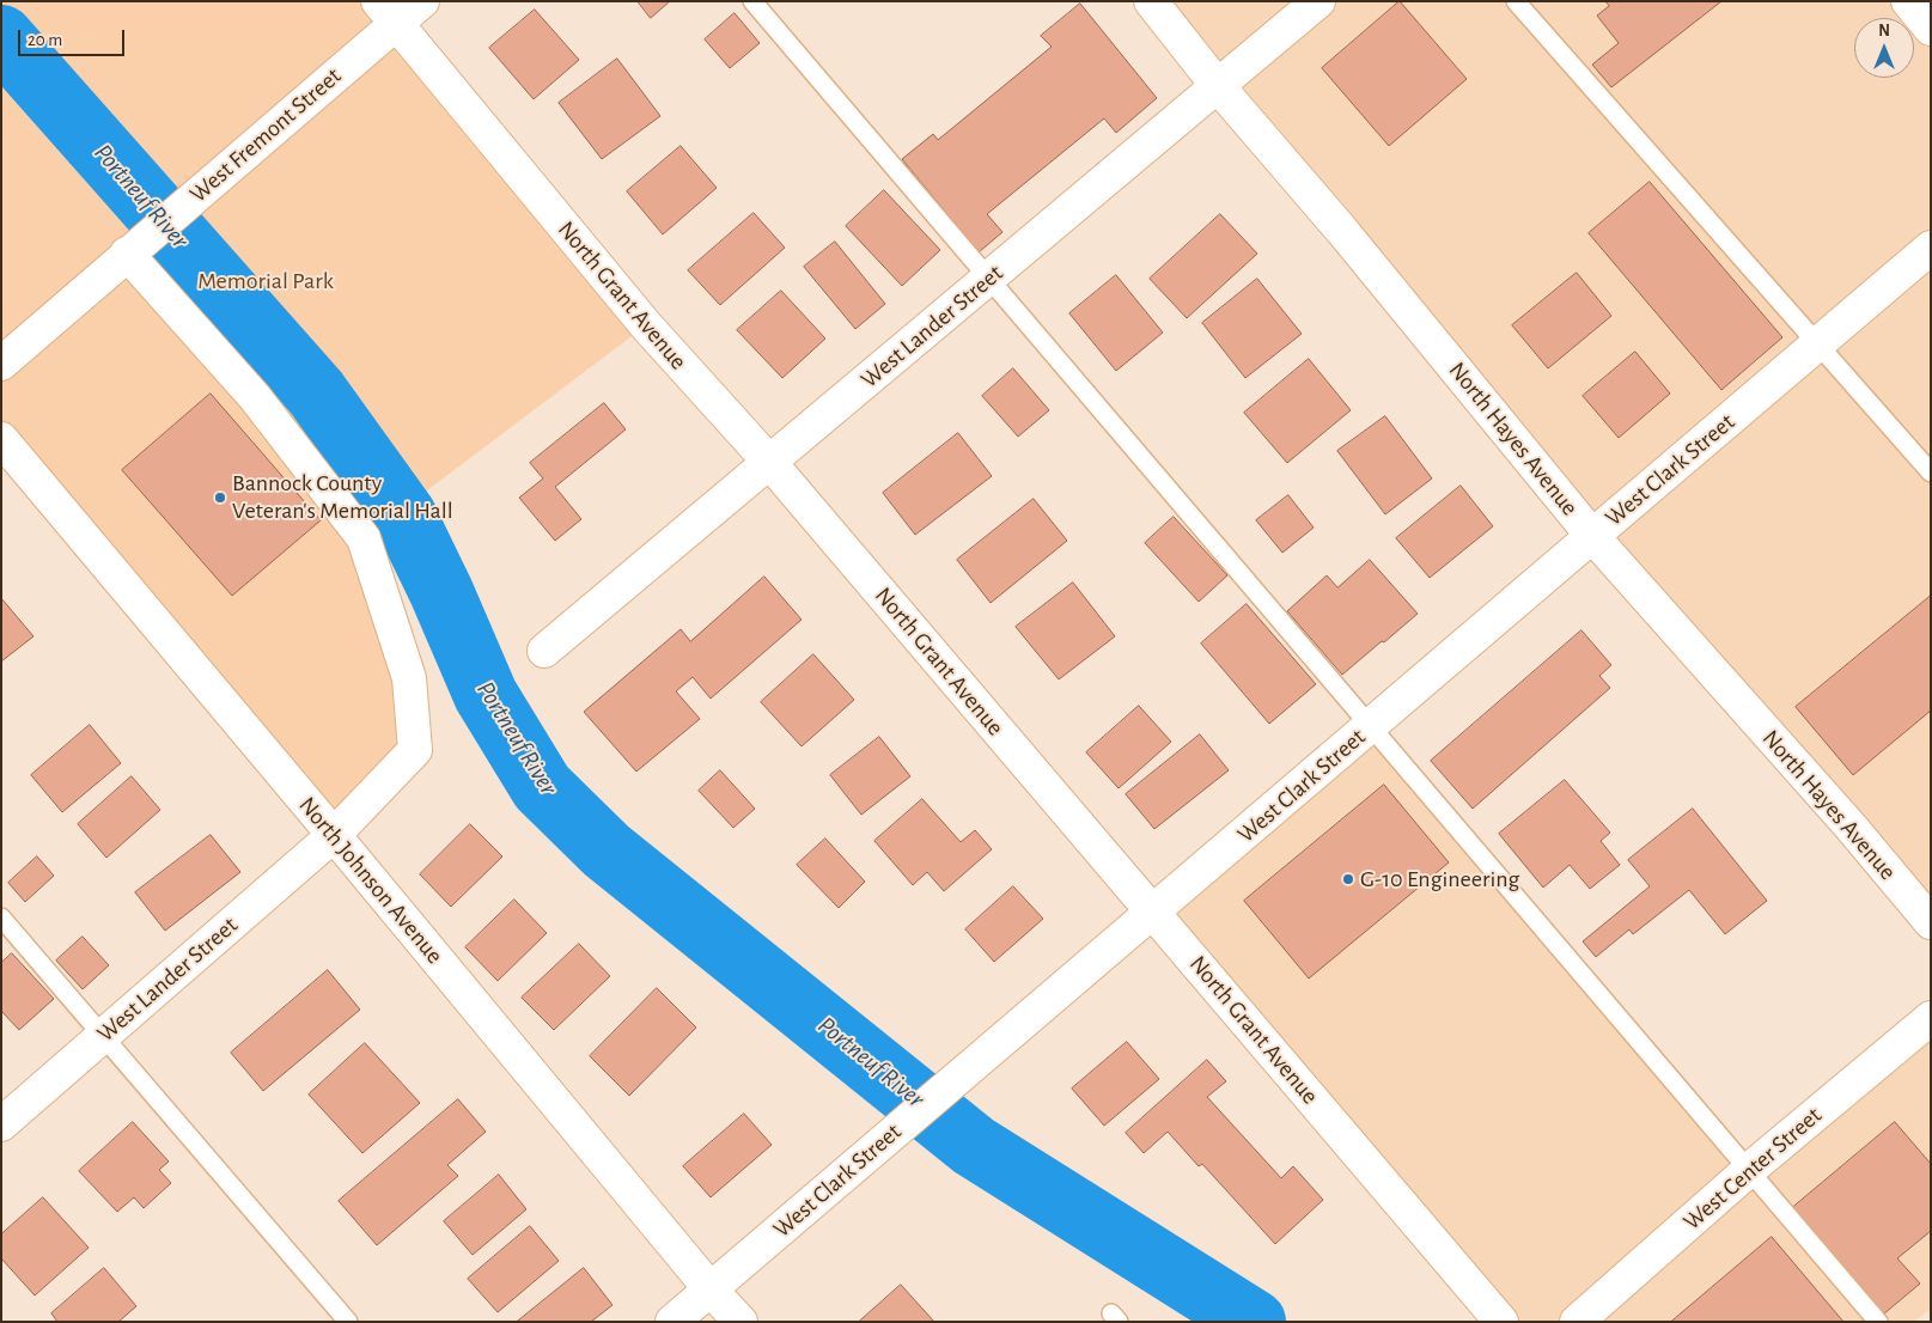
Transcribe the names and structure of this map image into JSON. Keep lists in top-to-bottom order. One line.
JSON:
{"streets":{"street":["West Fremont Street","North Grant Avenue","West Lander Street","North Hayes Avenue","West Clark Street","North Johnson Avenue","West Center Street"]},"crossings":[["West Fremont Street","North Grant Avenue"],["West Fremont Street","West Lander Street"],["North Grant Avenue","West Lander Street"],["North Grant Avenue","West Clark Street"],["West Lander Street","North Hayes Avenue"],["West Lander Street","North Johnson Avenue"],["North Hayes Avenue","West Clark Street"],["West Clark Street","North Johnson Avenue"]],"water":["Portneuf River"],"parks":["Memorial Park"],"places":["Bannock County Veteran's Memorial Hall","G-10 Engineering"],"scale_bar":"20 m","north":"top"}
